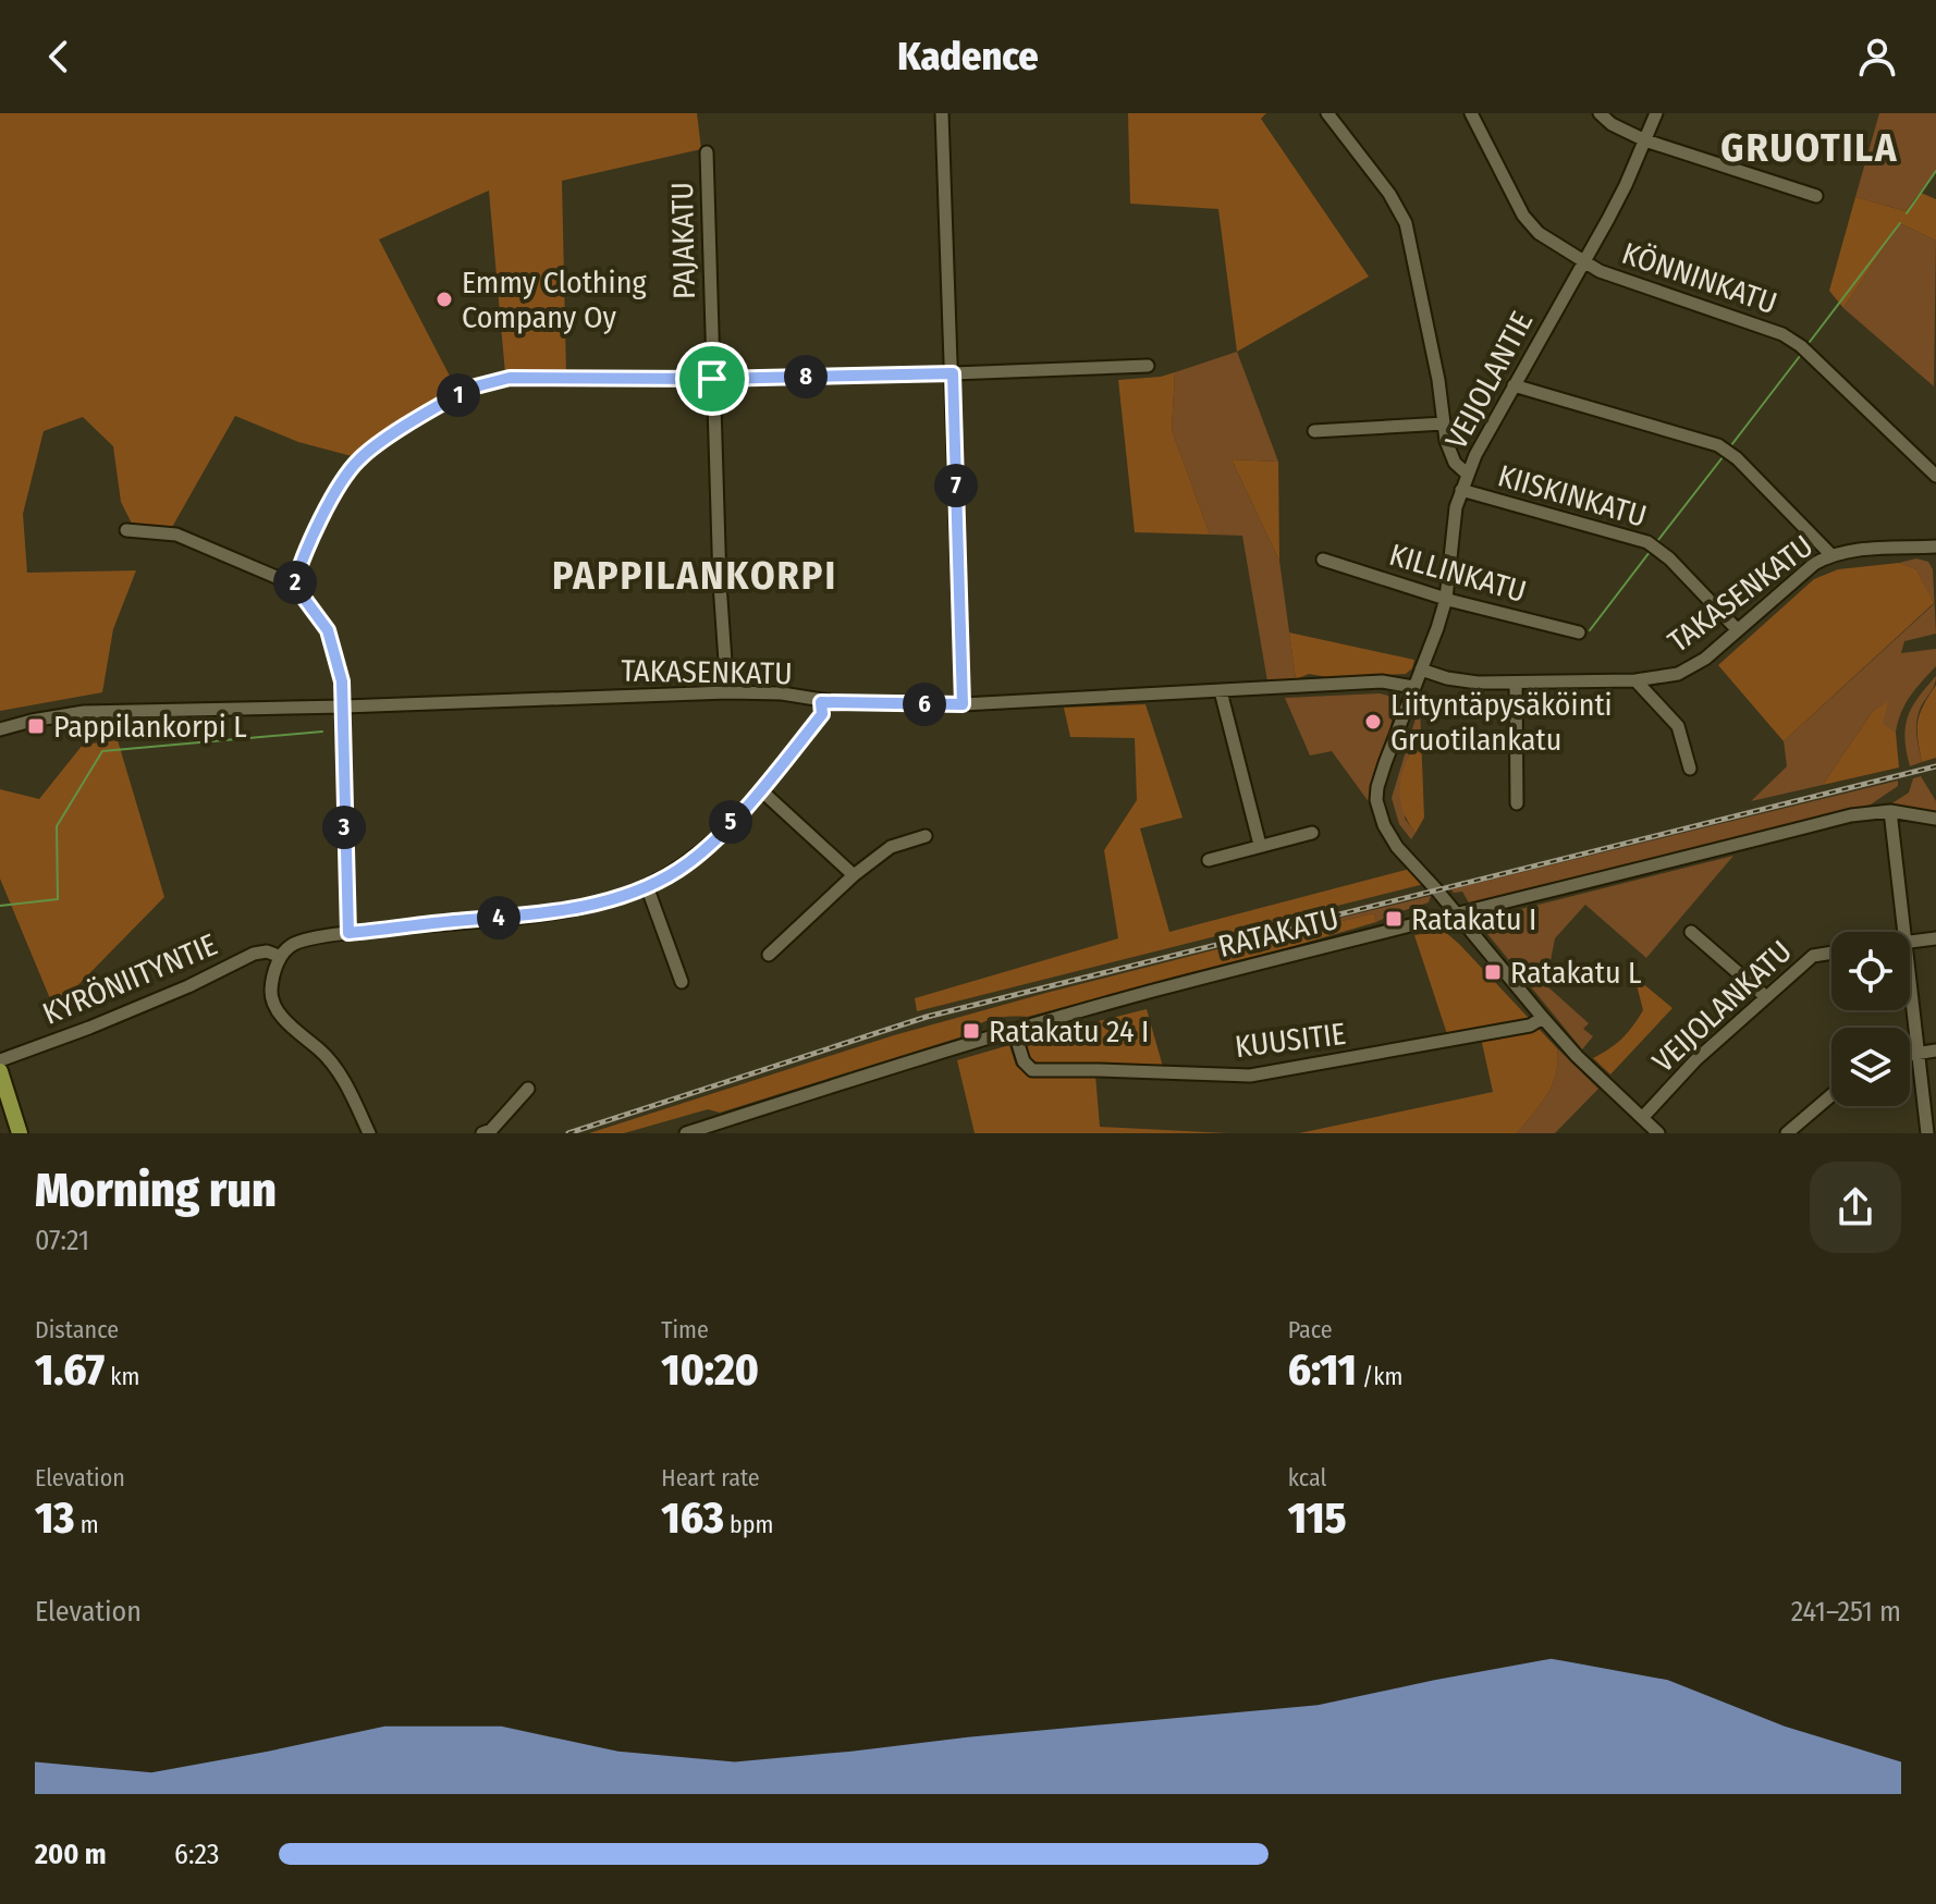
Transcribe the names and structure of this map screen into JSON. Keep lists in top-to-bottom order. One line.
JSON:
{"streets":{"street":["PAJAKATU","KÖNNINKATU","VEIJOLANTIE","KIISKINKATU","KILLINKATU","TAKASENKATU","RATAKATU","KYRÖNIITYNTIE","VEIJOLANKATU","KUUSITIE"]},"crossings":[["PAJAKATU","TAKASENKATU"],["KÖNNINKATU","VEIJOLANTIE"],["VEIJOLANTIE","KIISKINKATU"],["VEIJOLANTIE","KILLINKATU"],["VEIJOLANTIE","TAKASENKATU"],["VEIJOLANTIE","RATAKATU"],["VEIJOLANTIE","VEIJOLANKATU"],["VEIJOLANTIE","KUUSITIE"],["KIISKINKATU","TAKASENKATU"],["TAKASENKATU","KYRÖNIITYNTIE"],["RATAKATU","KUUSITIE"]],"districts":["GRUOTILA","PAPPILANKORPI"],"places":{"other":["Emmy Clothing Company Oy","Liityntäpysäköinti Gruotilankatu"],"transit":["Pappilankorpi L","Ratakatu I","Ratakatu L","Ratakatu 24 I"]},"page":{"header":"Kadence","pins":["8","1","7","2","6","5","3","4"],"heading":["Morning run","07:21"],"stats":[["Distance","1.67 km"],["Time","10:20"],["Pace","6:11 /km"],["Elevation","13 m"],["Heart rate","163 bpm"],["kcal","115"]],"chart":["Elevation","241–251 m"],"list":[{"name":"200 m","note":"6:23"}]}}
